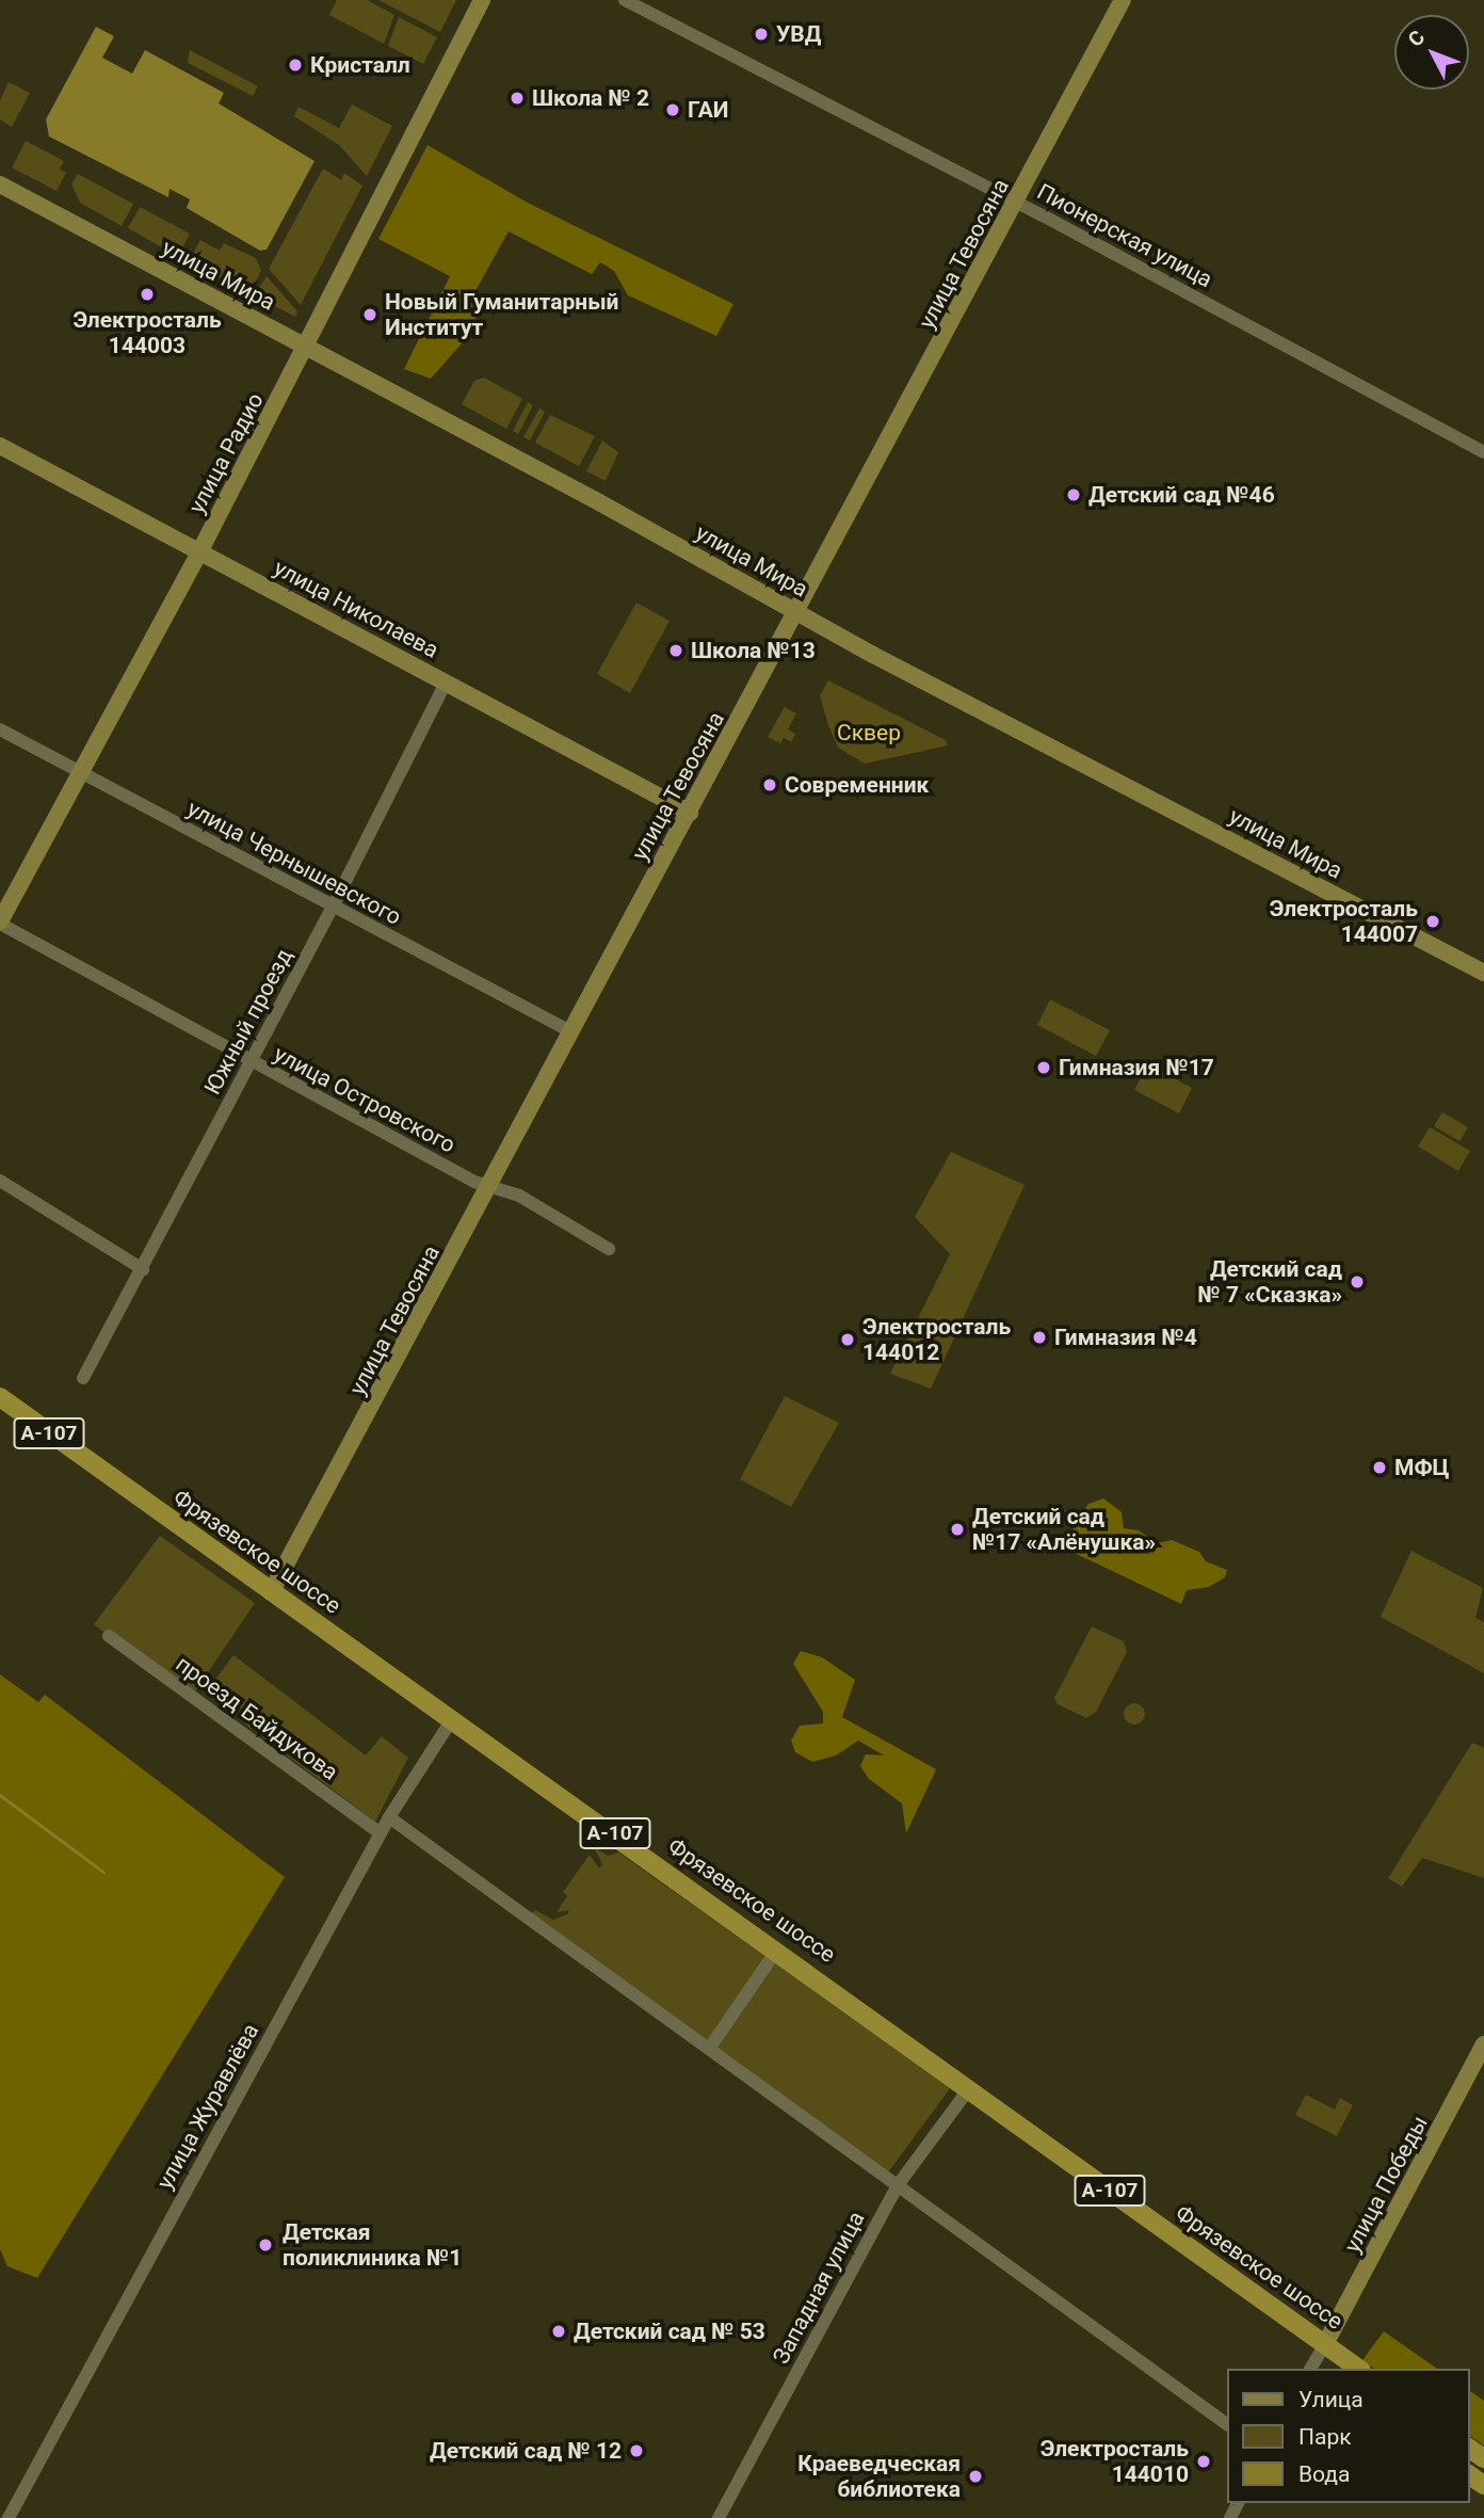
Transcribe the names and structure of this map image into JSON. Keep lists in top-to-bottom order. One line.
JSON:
{"streets":{"highway":["А-107","Фрязевское шоссе"],"main road":["улица Тевосяна","улица Мира","улица Радио","улица Николаева","улица Победы"],"street":["Пионерская улица","улица Чернышевского","Южный проезд","улица Островского","проезд Байдукова","улица Журавлёва","Западная улица"]},"crossings":[["Пионерская улица","улица Тевосяна"],["улица Тевосяна","улица Мира"],["улица Тевосяна","улица Николаева"],["улица Тевосяна","улица Чернышевского"],["улица Тевосяна","улица Островского"],["улица Тевосяна","Фрязевское шоссе"],["улица Мира","улица Радио"],["улица Радио","улица Николаева"],["улица Радио","улица Чернышевского"],["улица Радио","улица Островского"],["улица Николаева","Южный проезд"],["улица Чернышевского","Южный проезд"],["Южный проезд","улица Островского"],["Фрязевское шоссе","улица Журавлёва"],["Фрязевское шоссе","улица Победы"],["Фрязевское шоссе","Западная улица"],["проезд Байдукова","улица Журавлёва"]],"parks":["Сквер"],"places":["УВД","Кристалл","Школа № 2","ГАИ","Электросталь 144003","Новый Гуманитарный Институт","Детский сад №46","Школа №13","Современник","Электросталь 144007","Гимназия №17","Детский сад № 7 «Сказка»","Гимназия №4","Электросталь 144012","МФЦ","Детский сад №17 «Алёнушка»","Детская поликлиника №1","Детский сад № 53","Детский сад № 12","Электросталь 144010","Краеведческая библиотека"],"legend":["Улица","Парк","Вода"],"north":"top left"}
